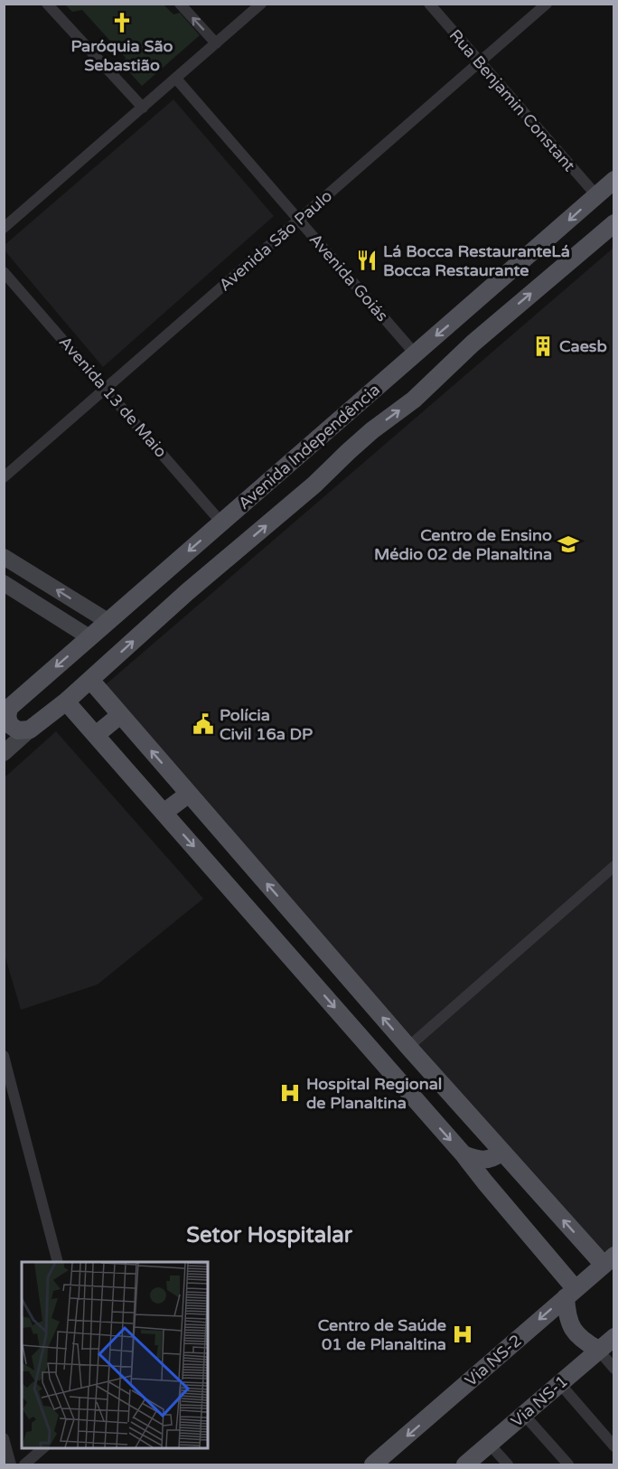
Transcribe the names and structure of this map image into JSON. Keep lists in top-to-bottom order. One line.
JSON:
{"streets":{"main road":["Avenida Independência","Via NS-2","Via NS-1"],"street":["Rua Benjamin Constant","Avenida São Paulo","Avenida Goiás","Avenida 13 de Maio"]},"crossings":[["Rua Benjamin Constant","Avenida São Paulo"],["Rua Benjamin Constant","Avenida Independência"],["Avenida São Paulo","Avenida Goiás"],["Avenida São Paulo","Avenida 13 de Maio"],["Avenida Goiás","Avenida Independência"],["Avenida 13 de Maio","Avenida Independência"]],"one_way":["Via NS-2"],"districts":["Setor Hospitalar"],"places":{"church":["Paróquia São Sebastião"],"restaurant":["Lá Bocca RestauranteLá Bocca Restaurante"],"building":["Caesb"],"school or university":["Centro de Ensino Médio 02 de Planaltina"],"public building":["Polícia Civil 16a DP"],"hospital":["Hospital Regional de Planaltina","Centro de Saúde 01 de Planaltina"]}}
